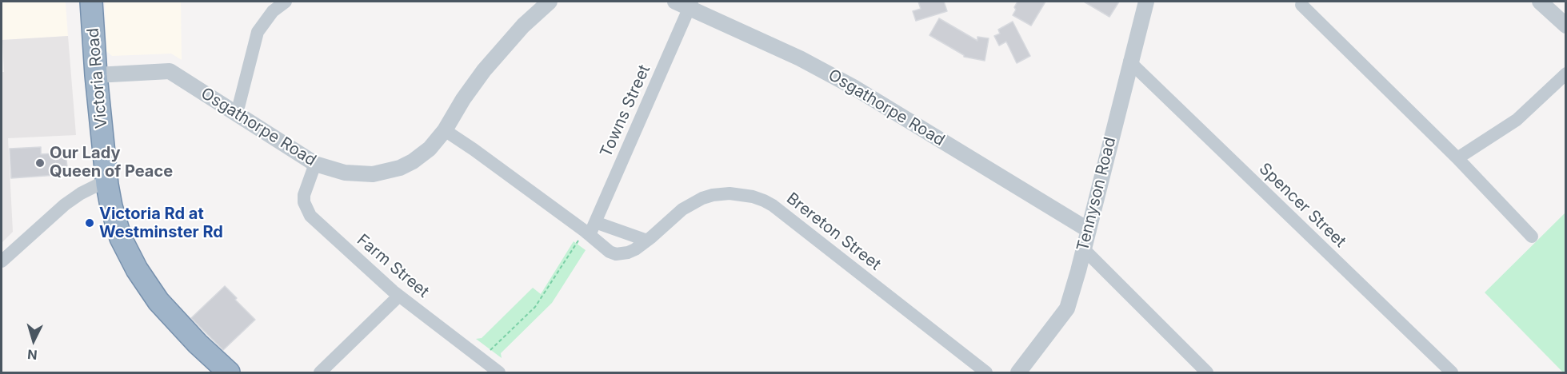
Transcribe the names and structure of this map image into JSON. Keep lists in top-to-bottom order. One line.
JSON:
{"streets":{"highway":["Victoria Road"],"street":["Osgathorpe Road","Towns Street","Tennyson Road","Spencer Street","Brereton Street","Farm Street"]},"crossings":[["Victoria Road","Osgathorpe Road"],["Osgathorpe Road","Towns Street"],["Osgathorpe Road","Tennyson Road"],["Osgathorpe Road","Brereton Street"],["Osgathorpe Road","Farm Street"],["Towns Street","Brereton Street"],["Tennyson Road","Spencer Street"]],"places":["Our Lady Queen of Peace","Victoria Rd at Westminster Rd"],"north":"bottom"}
